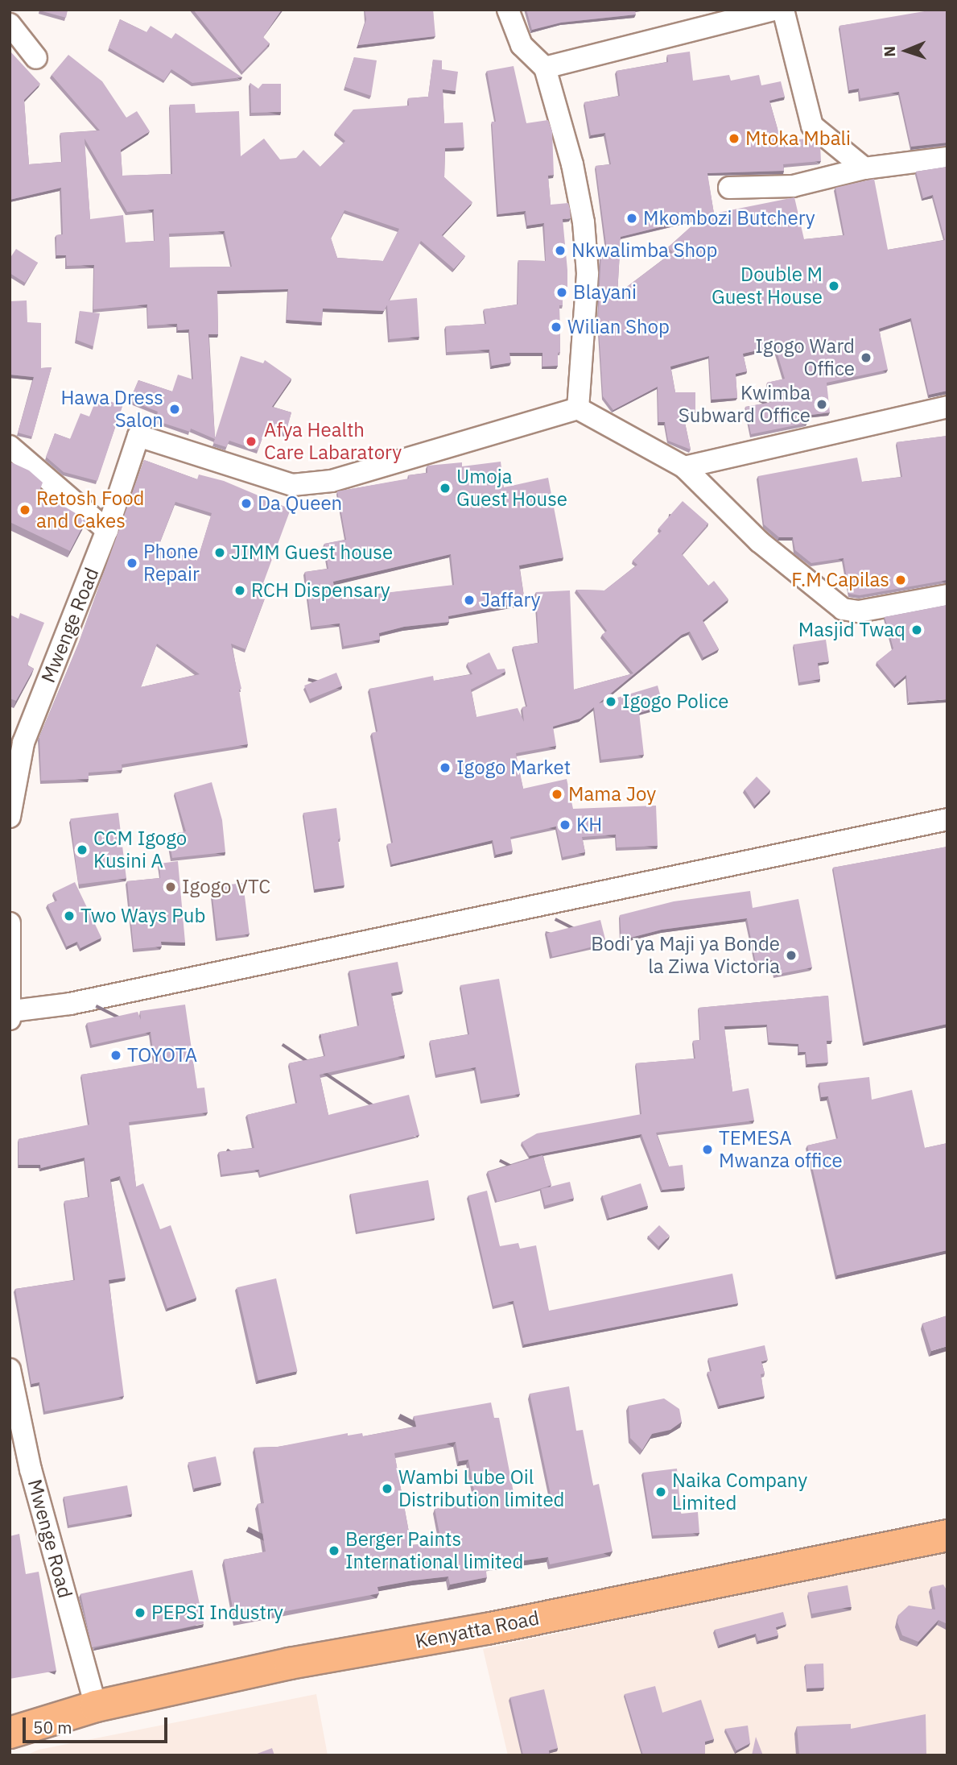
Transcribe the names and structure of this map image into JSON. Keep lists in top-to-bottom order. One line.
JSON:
{"streets":{"highway":["Kenyatta Road"],"street":["Mwenge Road"]},"crossings":[["Mwenge Road","Kenyatta Road"]],"places":["Mtoka Mbali","Mkombozi Butchery","Nkwalimba Shop","Double M Guest House","Blayani","Wilian Shop","Igogo Ward Office","Kwimba Subward Office","Hawa Dress Salon","Afya Health Care Labaratory","Umoja Guest House","Da Queen","Retosh Food and Cakes","JIMM Guest house","Phone Repair","F.M Capilas","RCH Dispensary","Jaffary","Masjid Twaq","Igogo Police","Igogo Market","Mama Joy","KH","CCM Igogo Kusini A","Igogo VTC","Two Ways Pub","Bodi ya Maji ya Bonde la Ziwa Victoria","TOYOTA","TEMESA Mwanza office","Wambi Lube Oil Distribution limited","Naika Company Limited","Berger Paints International limited","PEPSI Industry"],"scale_bar":"50 m","north":"left"}
